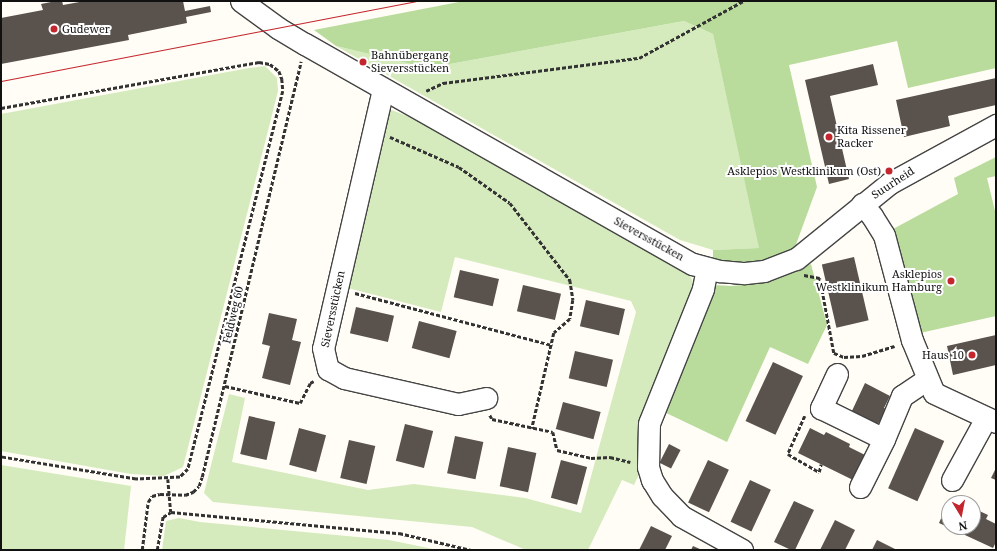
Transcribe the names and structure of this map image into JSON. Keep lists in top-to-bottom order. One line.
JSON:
{"streets":{"street":["Suurheid","Sieversstücken"],"path":["Feldweg 60"]},"crossings":[["Suurheid","Sieversstücken"],["Sieversstücken","Feldweg 60"]],"places":["Gudewer","Bahnübergang Sieversstücken","Kita Rissener Racker","Asklepios Westklinikum (Ost)","Asklepios Westklinikum Hamburg","Haus 10"],"north":"bottom"}
